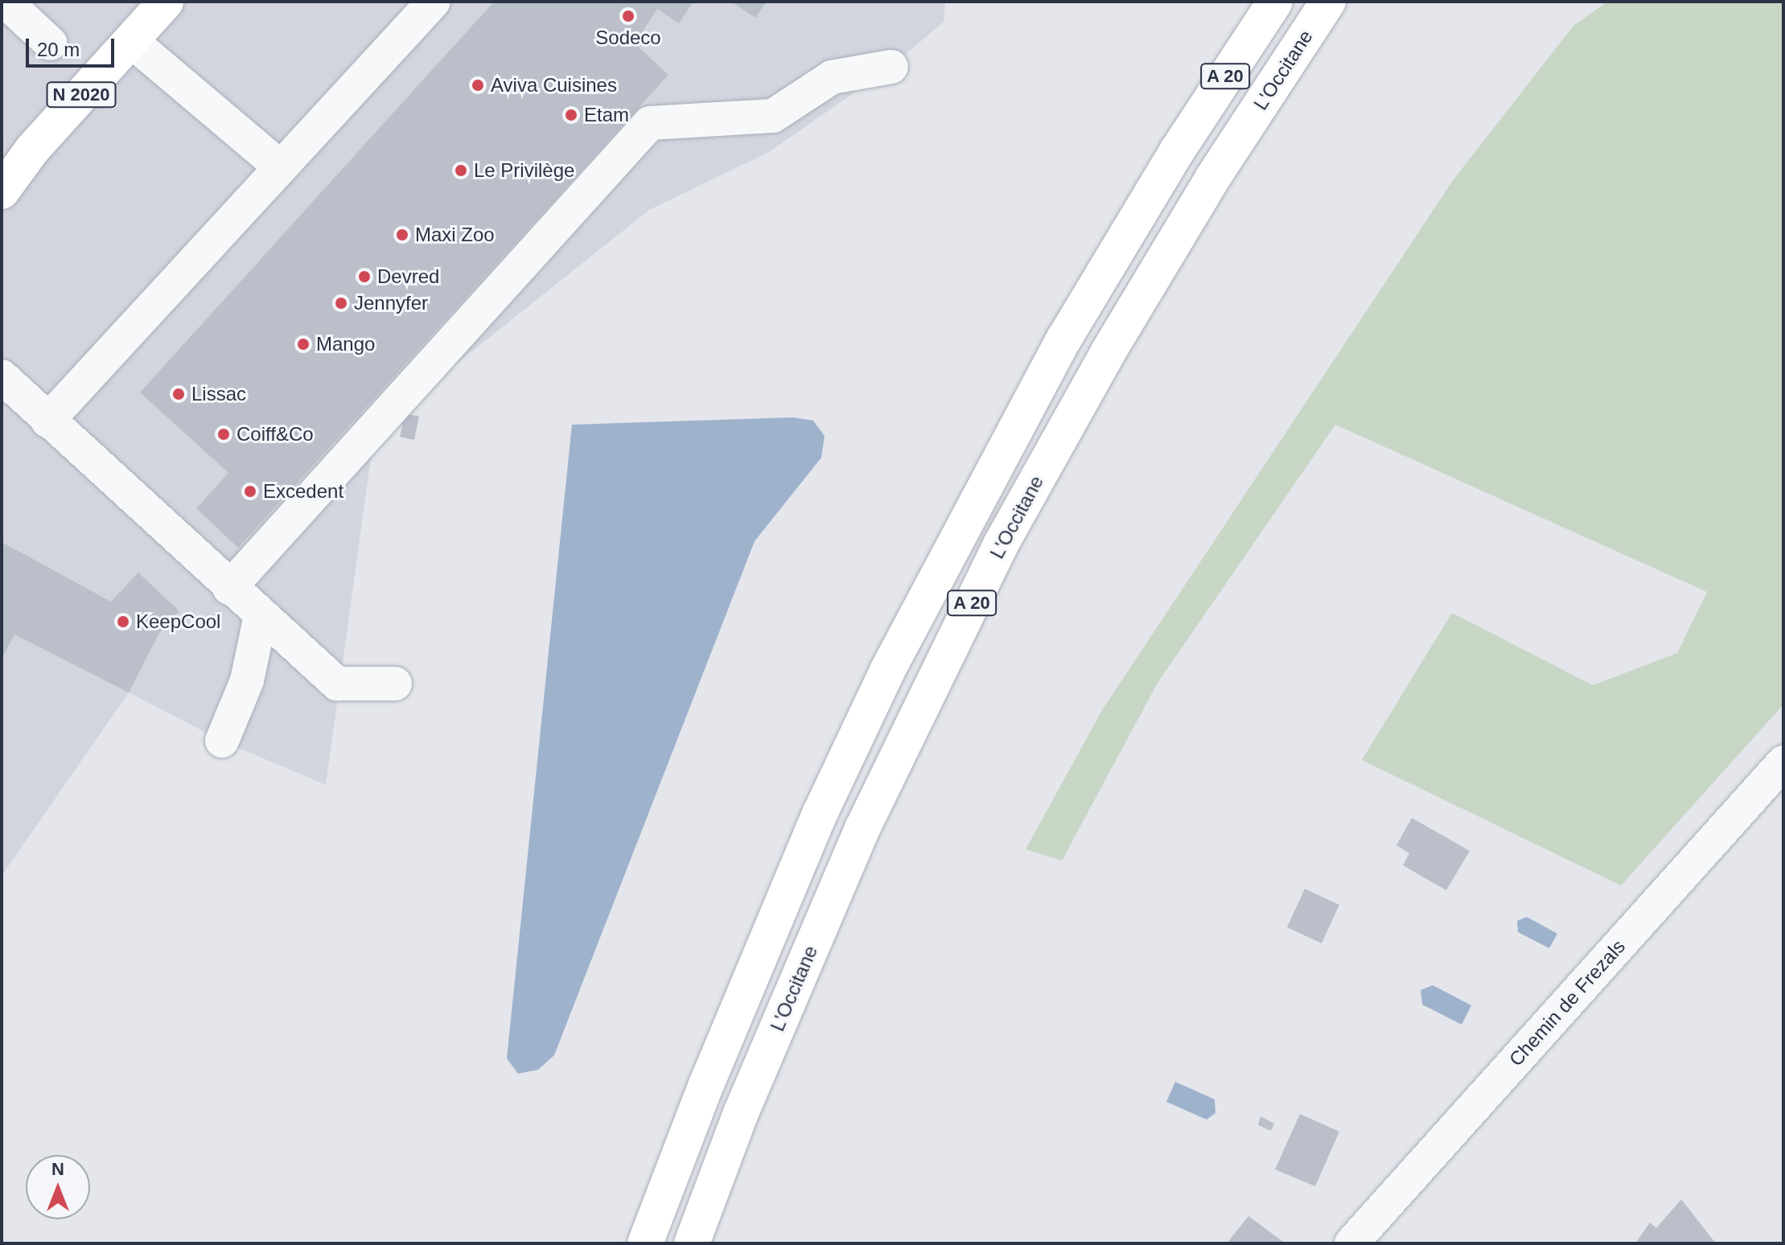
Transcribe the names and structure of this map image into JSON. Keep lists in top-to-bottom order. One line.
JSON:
{"streets":{"main road":["L'Occitane","A 20","N 2020"],"street":["Chemin de Frezals"]},"places":["Sodeco","Aviva Cuisines","Etam","Le Privilège","Maxi Zoo","Devred","Jennyfer","Mango","Lissac","Coiff&Co","Excedent","KeepCool"],"scale_bar":"20 m","north":"top"}
